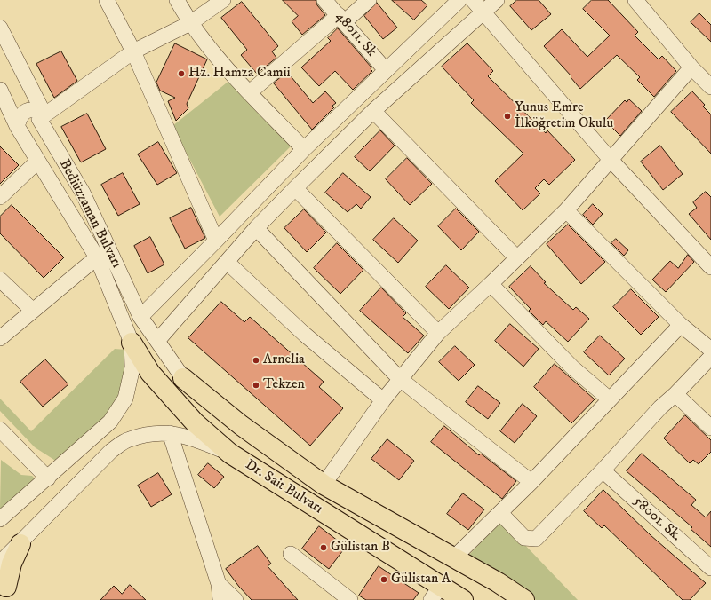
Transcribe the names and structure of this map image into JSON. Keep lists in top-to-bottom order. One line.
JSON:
{"streets":{"main road":["Dr. Sait Bulvarı"],"street":["48011. Sk","Bediüzzaman Bulvarı","58001. Sk."]},"crossings":[["Bediüzzaman Bulvarı","Dr. Sait Bulvarı"]],"places":["Hz. Hamza Camii","Yunus Emre İlköğretim Okulu","Arnelia","Tekzen","Gülistan B","Gülistan A"]}
